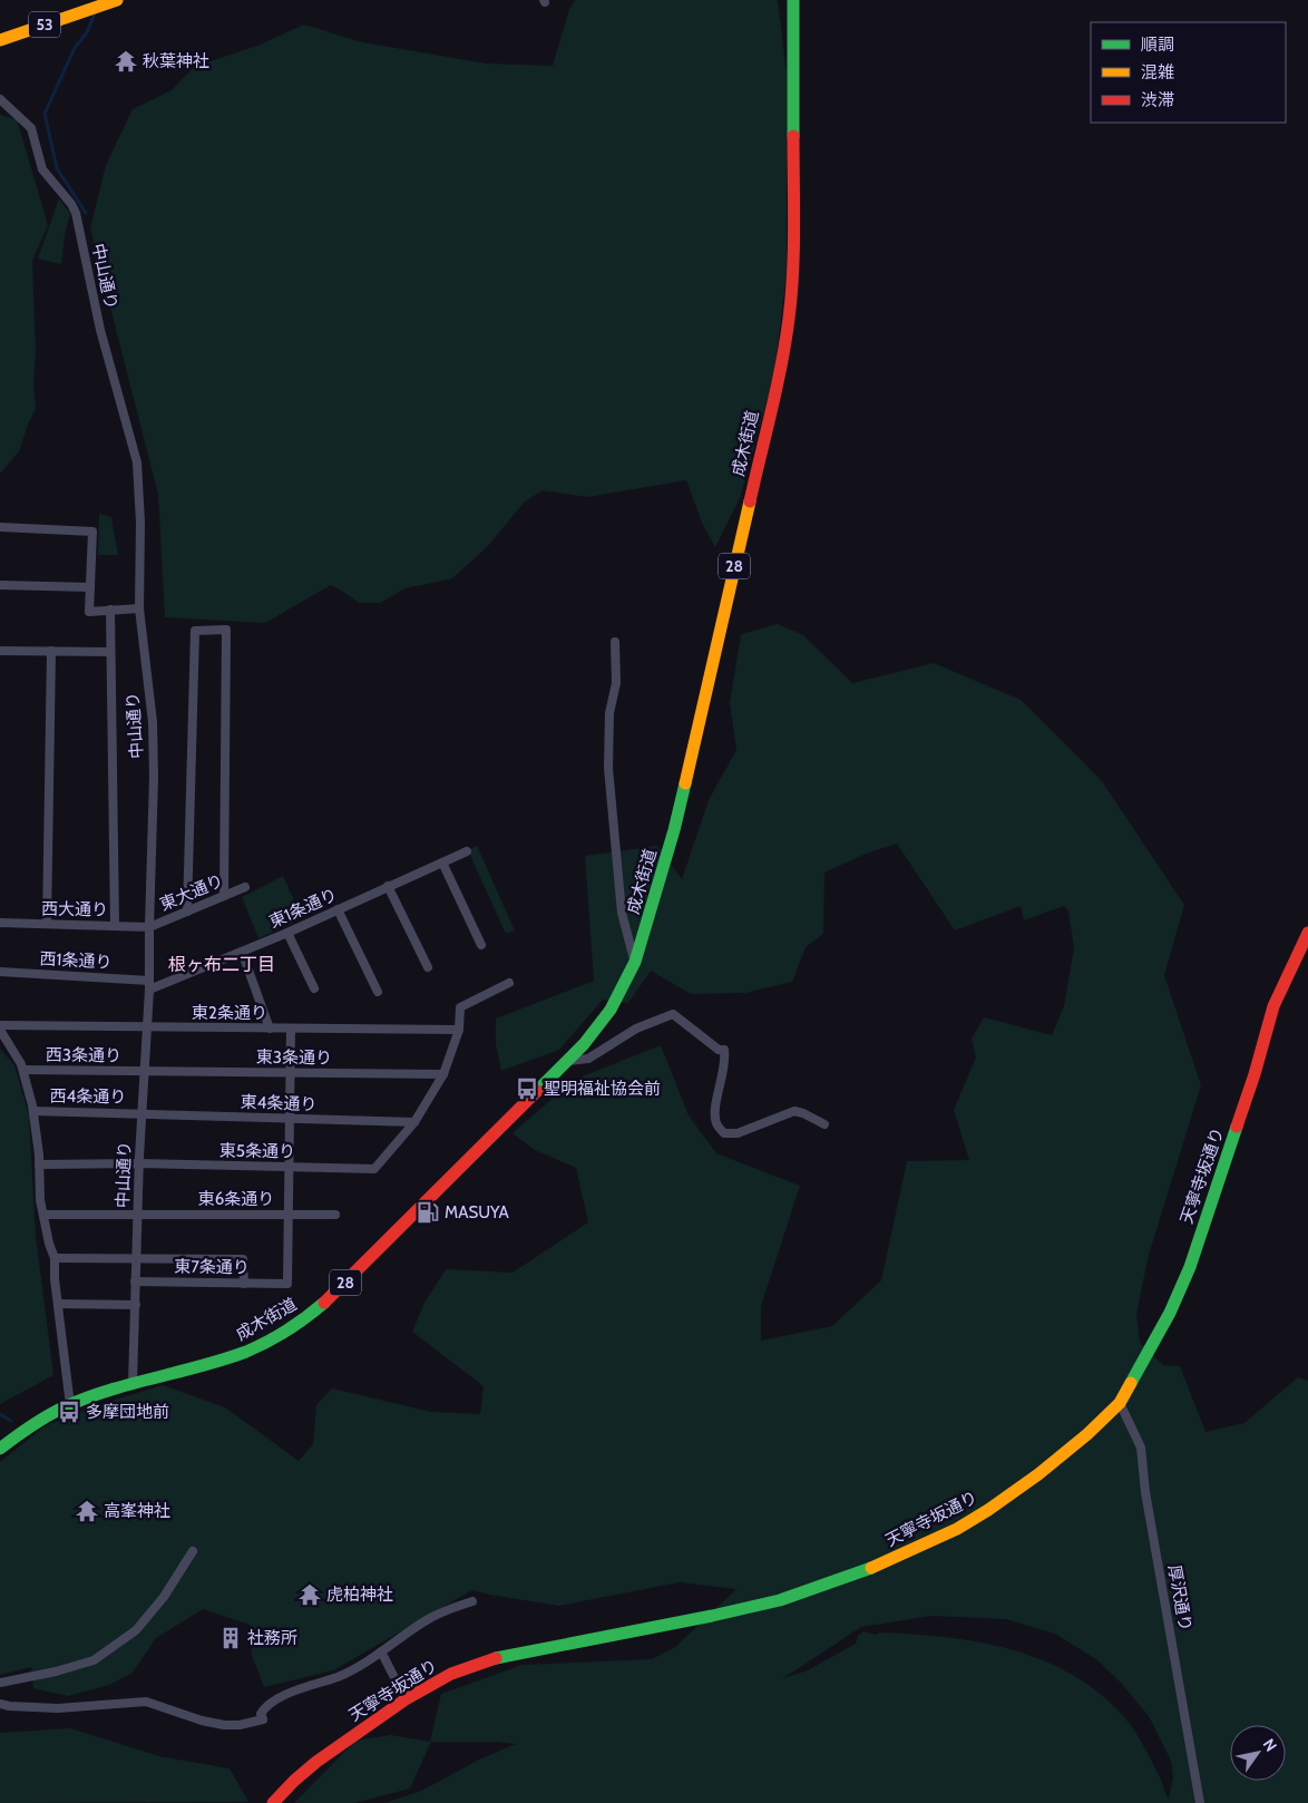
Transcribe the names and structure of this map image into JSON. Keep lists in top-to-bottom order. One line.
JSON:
{"streets":{"main road":["53","成木街道","28","天寧寺坂通り"],"street":["中山通り","東大通り","東1条通り","西大通り","西1条通り","東2条通り","西3条通り","東3条通り","西4条通り","東4条通り","東5条通り","東6条通り","東7条通り","厚沢通り"]},"crossings":[["中山通り","成木街道"],["中山通り","東大通り"],["中山通り","東1条通り"],["中山通り","西大通り"],["中山通り","西1条通り"],["中山通り","東2条通り"],["中山通り","西3条通り"],["中山通り","東3条通り"],["中山通り","西4条通り"],["中山通り","東4条通り"],["中山通り","東5条通り"],["中山通り","東6条通り"],["中山通り","東7条通り"],["東大通り","西大通り"],["東1条通り","西1条通り"],["西3条通り","東3条通り"],["西4条通り","東4条通り"],["東4条通り","東5条通り"],["天寧寺坂通り","厚沢通り"],["東6条通り","東7条通り"]],"districts":["根ヶ布二丁目"],"places":{"temple":["秋葉神社","高峯神社","虎柏神社"],"bus stop":["聖明福祉協会前","多摩団地前"],"fuel station":["MASUYA"],"building":["社務所"]},"legend":["順調","混雑","渋滞"],"north":"top right"}
